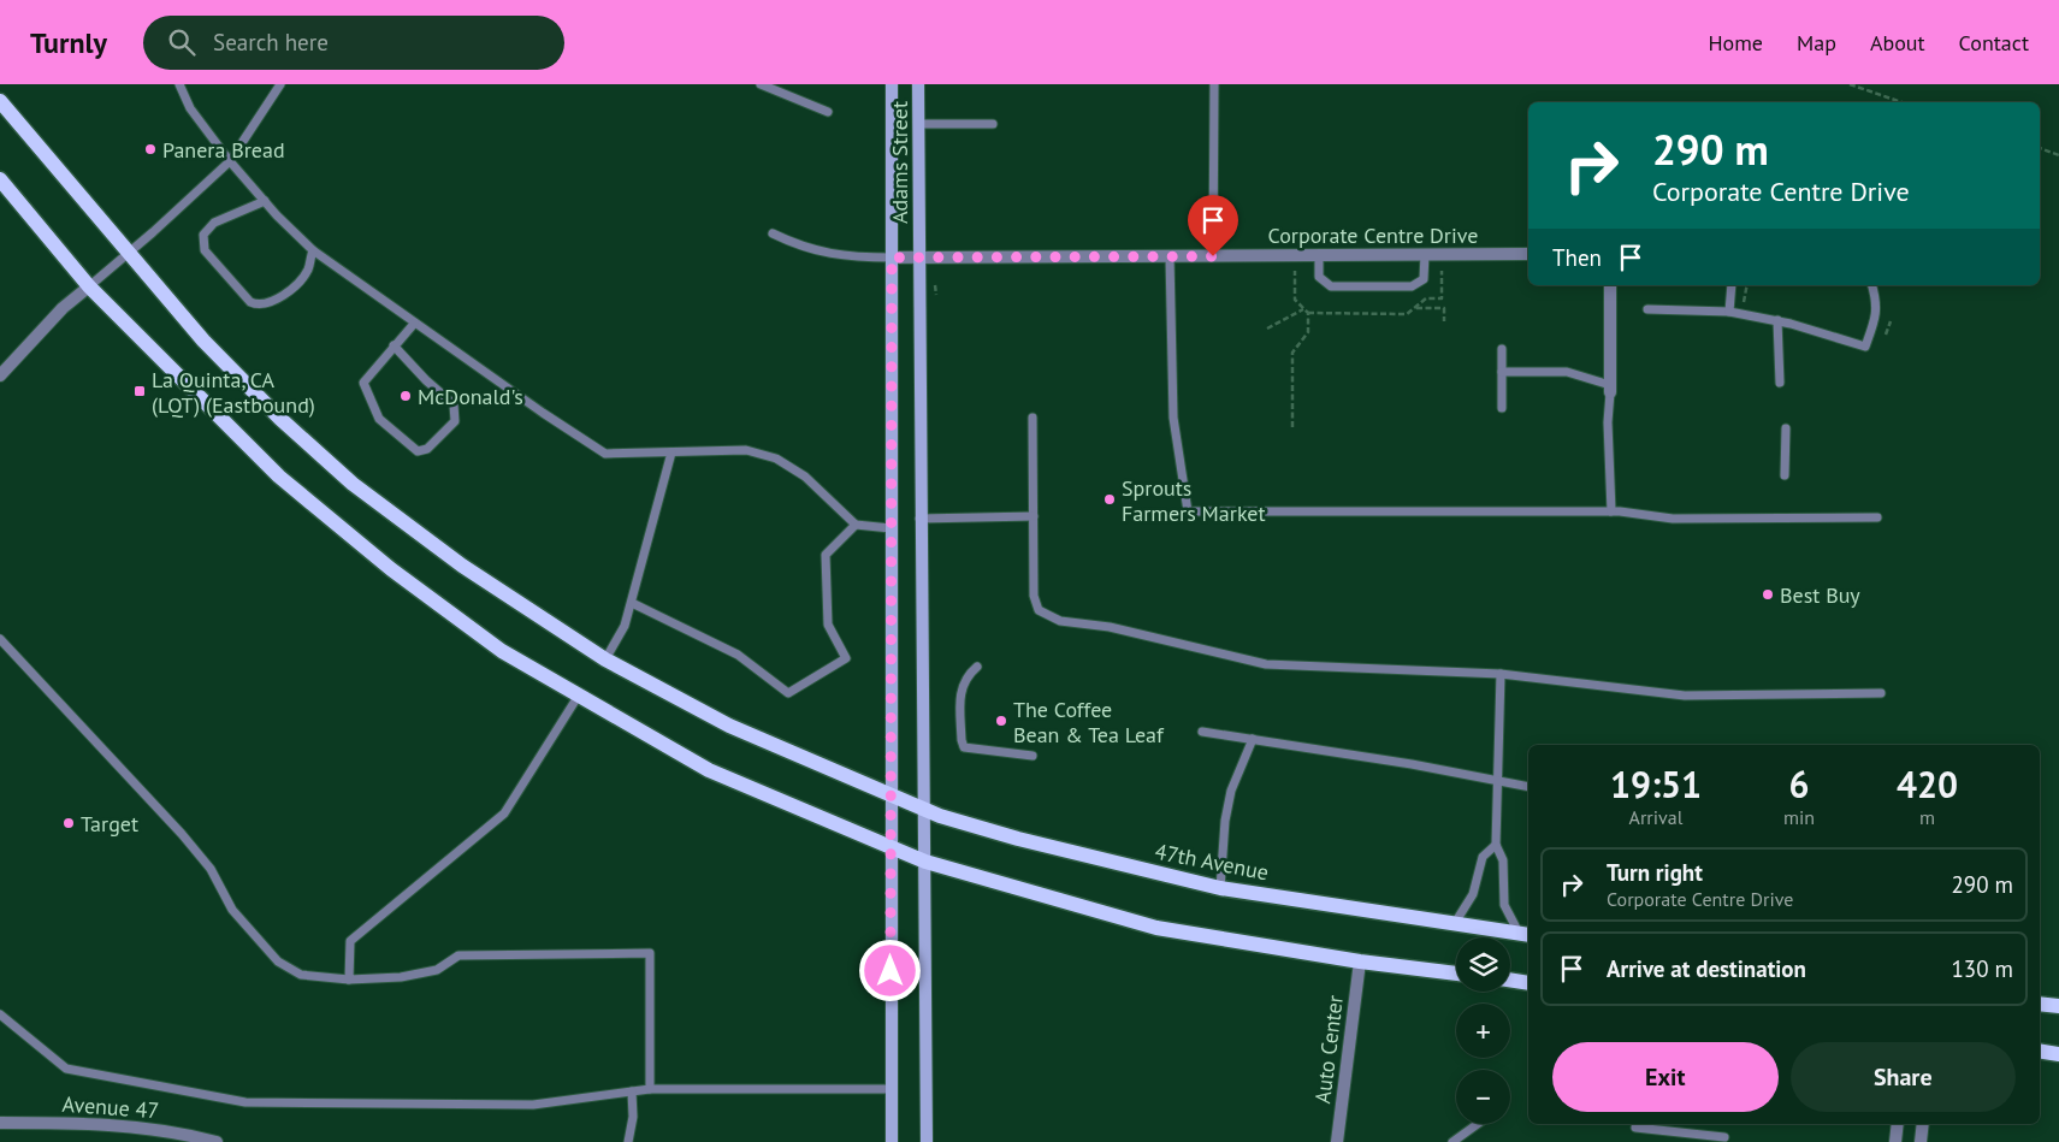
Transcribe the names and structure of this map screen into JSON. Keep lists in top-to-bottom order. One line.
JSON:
{"streets":{"main road":["47th Avenue"],"street":["Adams Street","Corporate Centre Drive","Auto Center","Avenue 47"]},"crossings":[["Adams Street","Corporate Centre Drive"],["Adams Street","47th Avenue"]],"places":{"other":["Panera Bread","McDonald's","Sprouts Farmers Market","Best Buy","The Coffee Bean & Tea Leaf","Target"],"transit":["La Quinta, CA (LQT) (Eastbound)"]},"page":{"header":"Turnly","search":"Search here","nav":["Home","Map","About","Contact"],"turn":["290 m","Corporate Centre Drive"],"then":"Then","eta":["19:51","Arrival","6","min","420","m"],"list":[{"name":"Turn right","note":"Corporate Centre Drive","value":"290 m"},{"name":"Arrive at destination","value":"130 m"}],"map_buttons":["+","−"],"buttons":["Exit","Share"]}}
